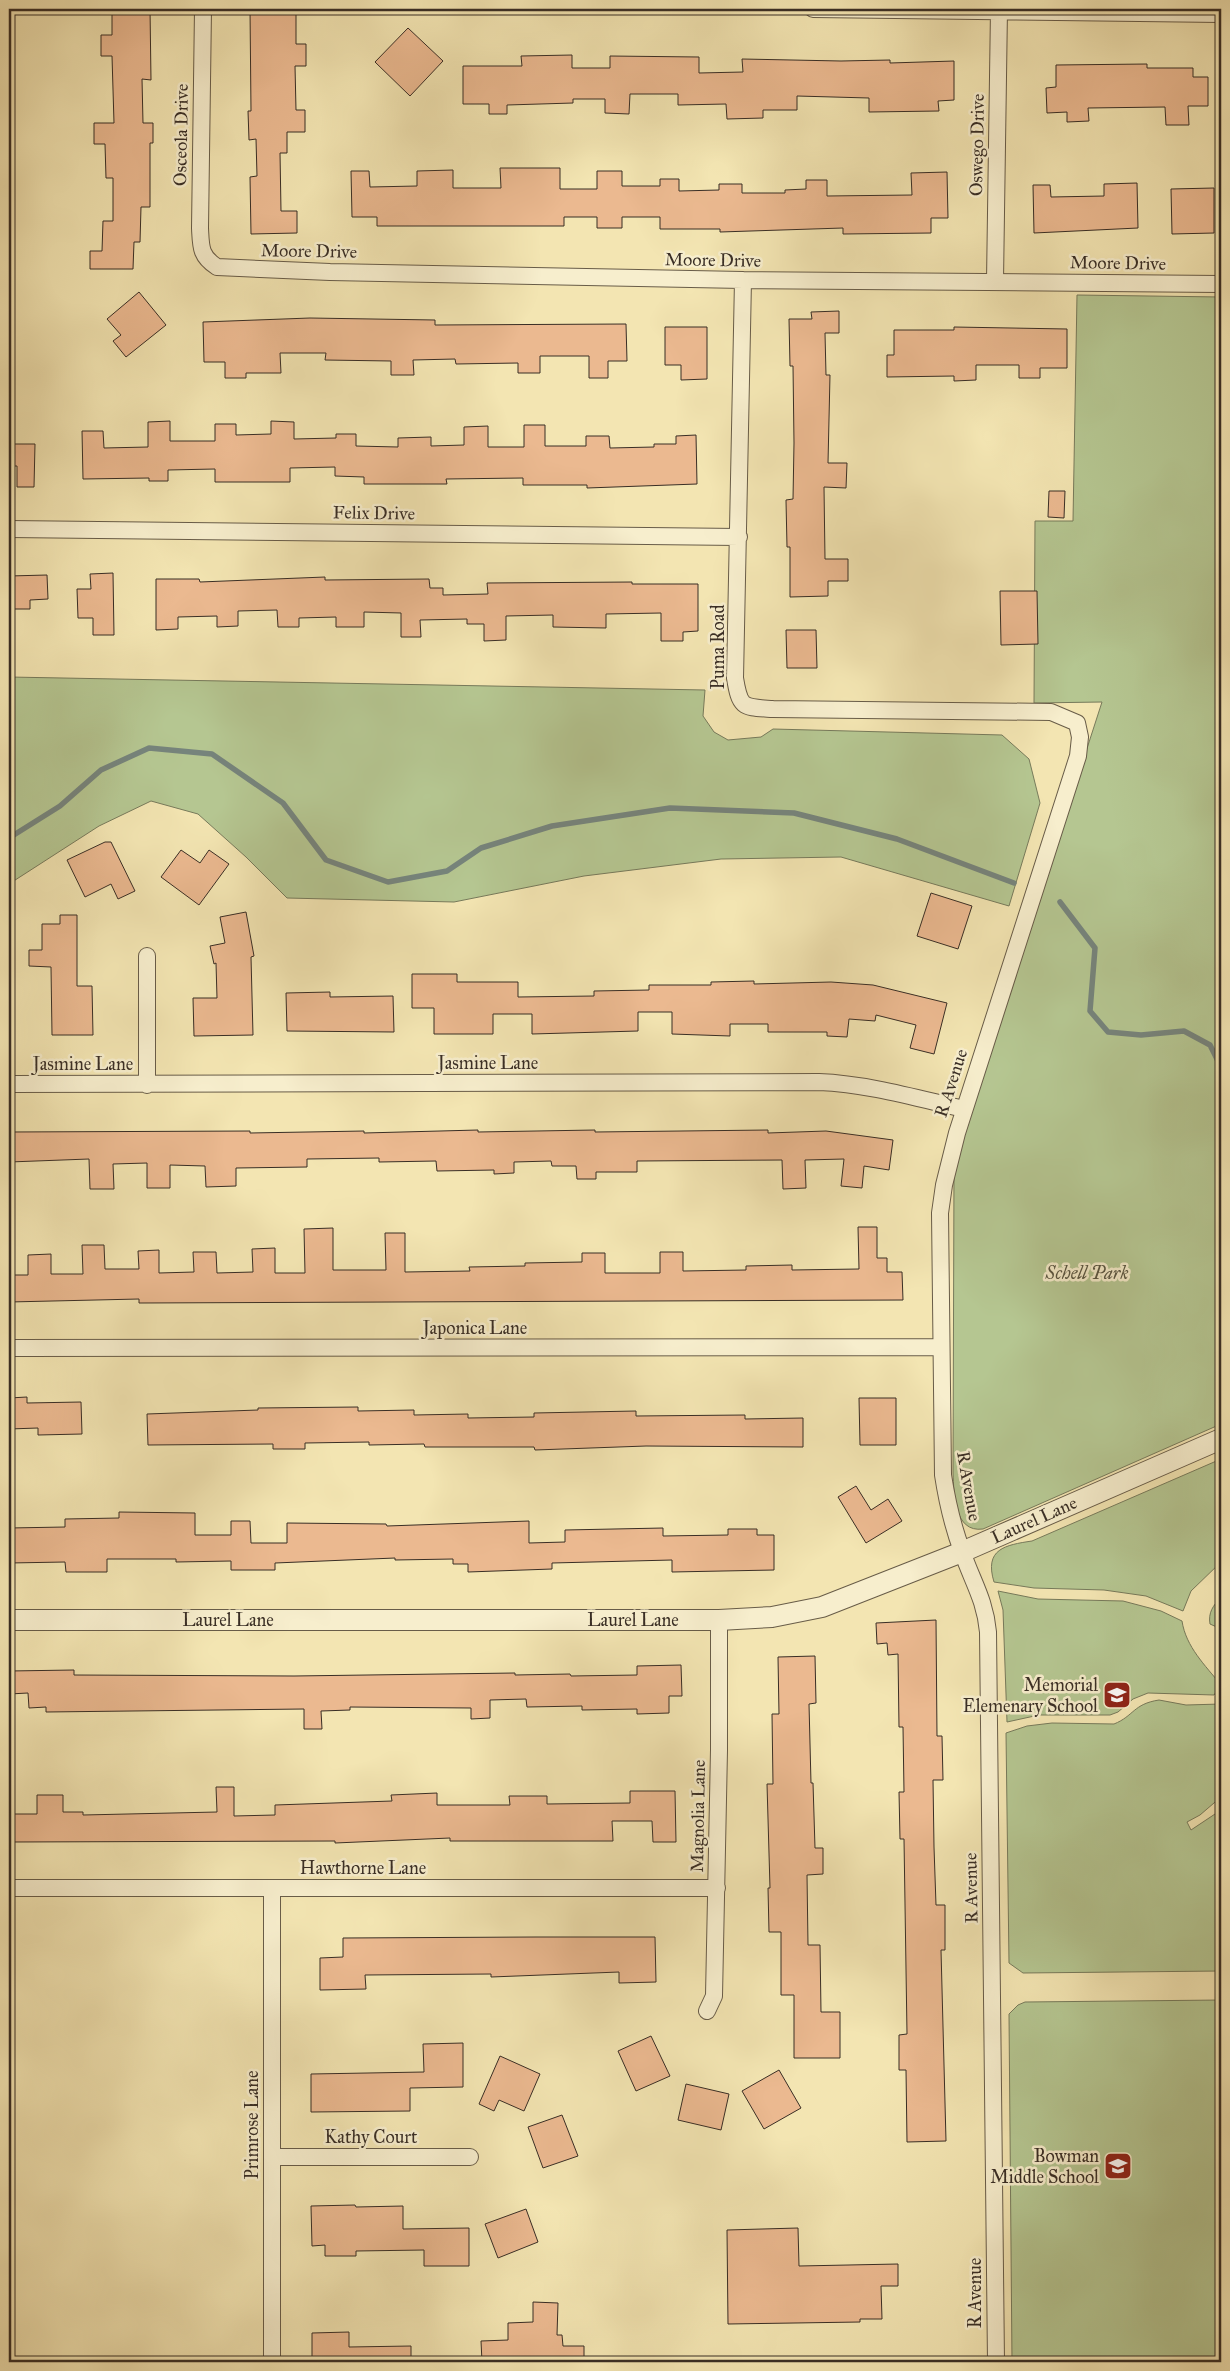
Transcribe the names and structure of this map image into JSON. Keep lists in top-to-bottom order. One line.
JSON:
{"streets":{"street":["Osceola Drive","Oswego Drive","Moore Drive","Felix Drive","Puma Road","Jasmine Lane","R Avenue","Japonica Lane","Laurel Lane","Magnolia Lane","Hawthorne Lane","Primrose Lane","Kathy Court"]},"crossings":[["Osceola Drive","Moore Drive"],["Oswego Drive","Moore Drive"],["Moore Drive","Puma Road"],["Felix Drive","Puma Road"],["Puma Road","R Avenue"],["Jasmine Lane","R Avenue"],["R Avenue","Japonica Lane"],["R Avenue","Laurel Lane"],["Laurel Lane","Magnolia Lane"],["Magnolia Lane","Hawthorne Lane"],["Hawthorne Lane","Primrose Lane"],["Primrose Lane","Kathy Court"]],"parks":["Schell Park"],"places":{"school or university":["Memorial Elemenary School","Bowman Middle School"]}}
